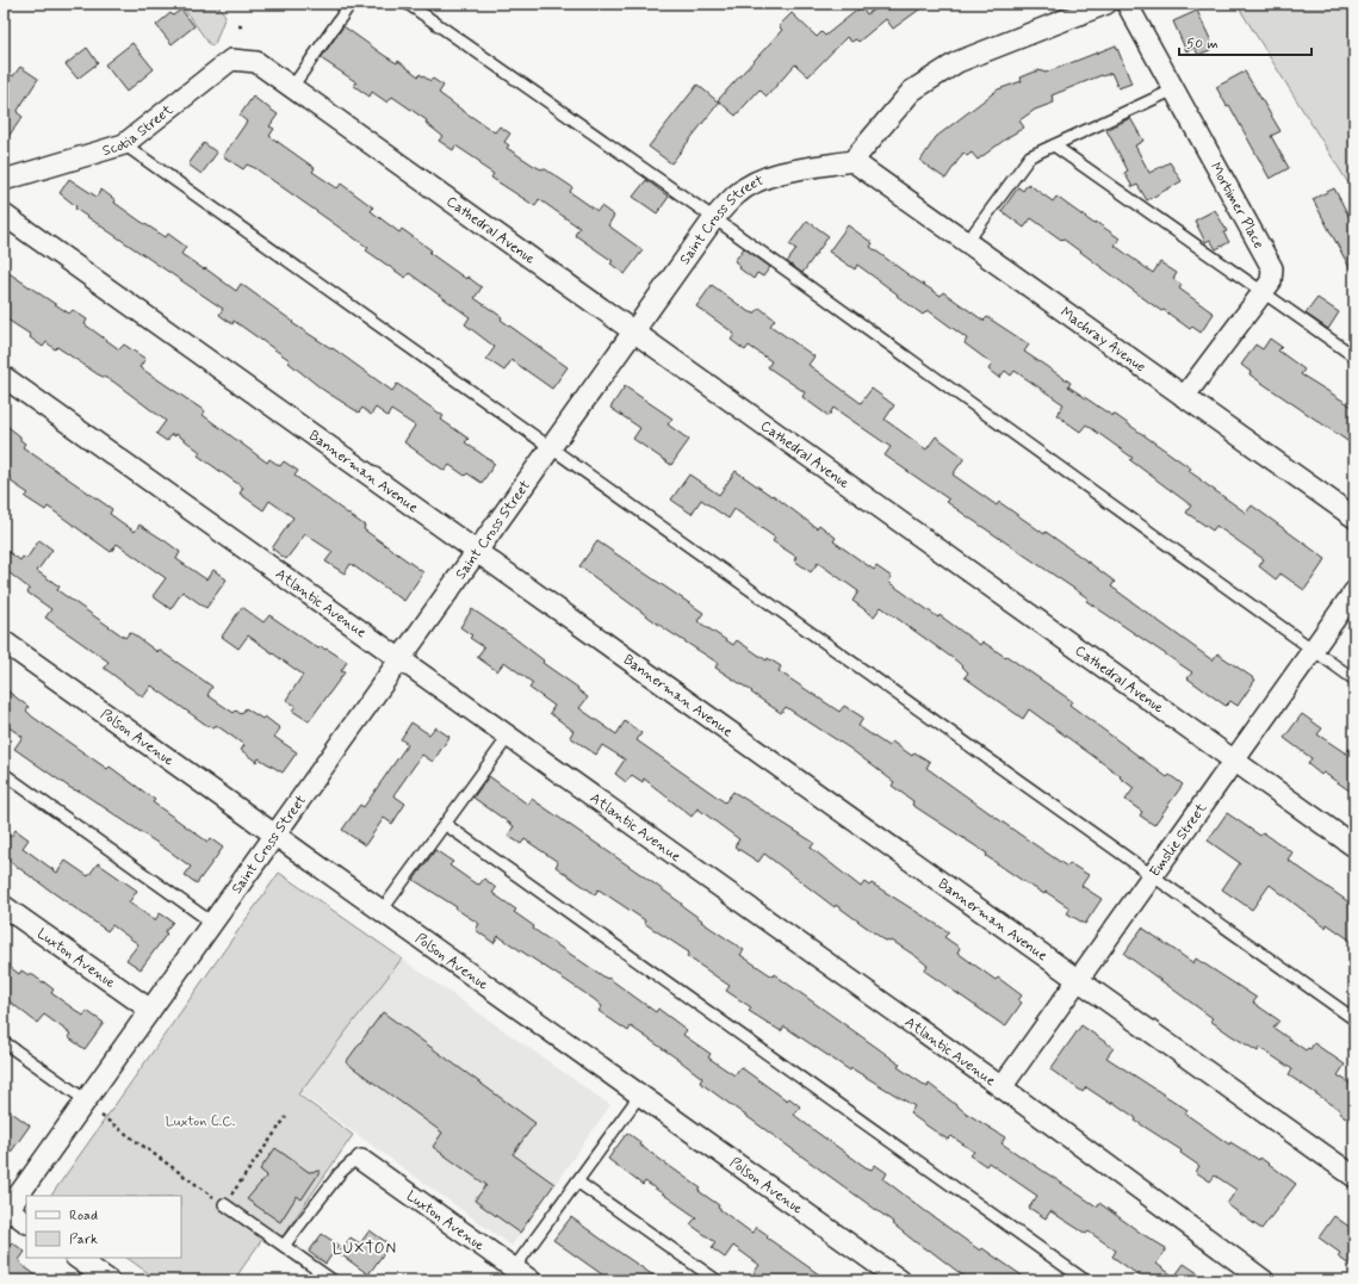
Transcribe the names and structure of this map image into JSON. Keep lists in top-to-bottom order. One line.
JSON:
{"streets":{"street":["Scotia Street","Mortimer Place","Saint Cross Street","Cathedral Avenue","Machray Avenue","Bannerman Avenue","Atlantic Avenue","Polson Avenue","Emslie Street","Luxton Avenue"]},"crossings":[["Scotia Street","Cathedral Avenue"],["Mortimer Place","Machray Avenue"],["Saint Cross Street","Cathedral Avenue"],["Saint Cross Street","Machray Avenue"],["Saint Cross Street","Bannerman Avenue"],["Saint Cross Street","Atlantic Avenue"],["Saint Cross Street","Polson Avenue"],["Saint Cross Street","Luxton Avenue"],["Cathedral Avenue","Emslie Street"],["Bannerman Avenue","Emslie Street"],["Atlantic Avenue","Emslie Street"]],"districts":["LUXTON"],"parks":["Luxton C.C."],"legend":["Road","Park"],"scale_bar":"50 m"}
